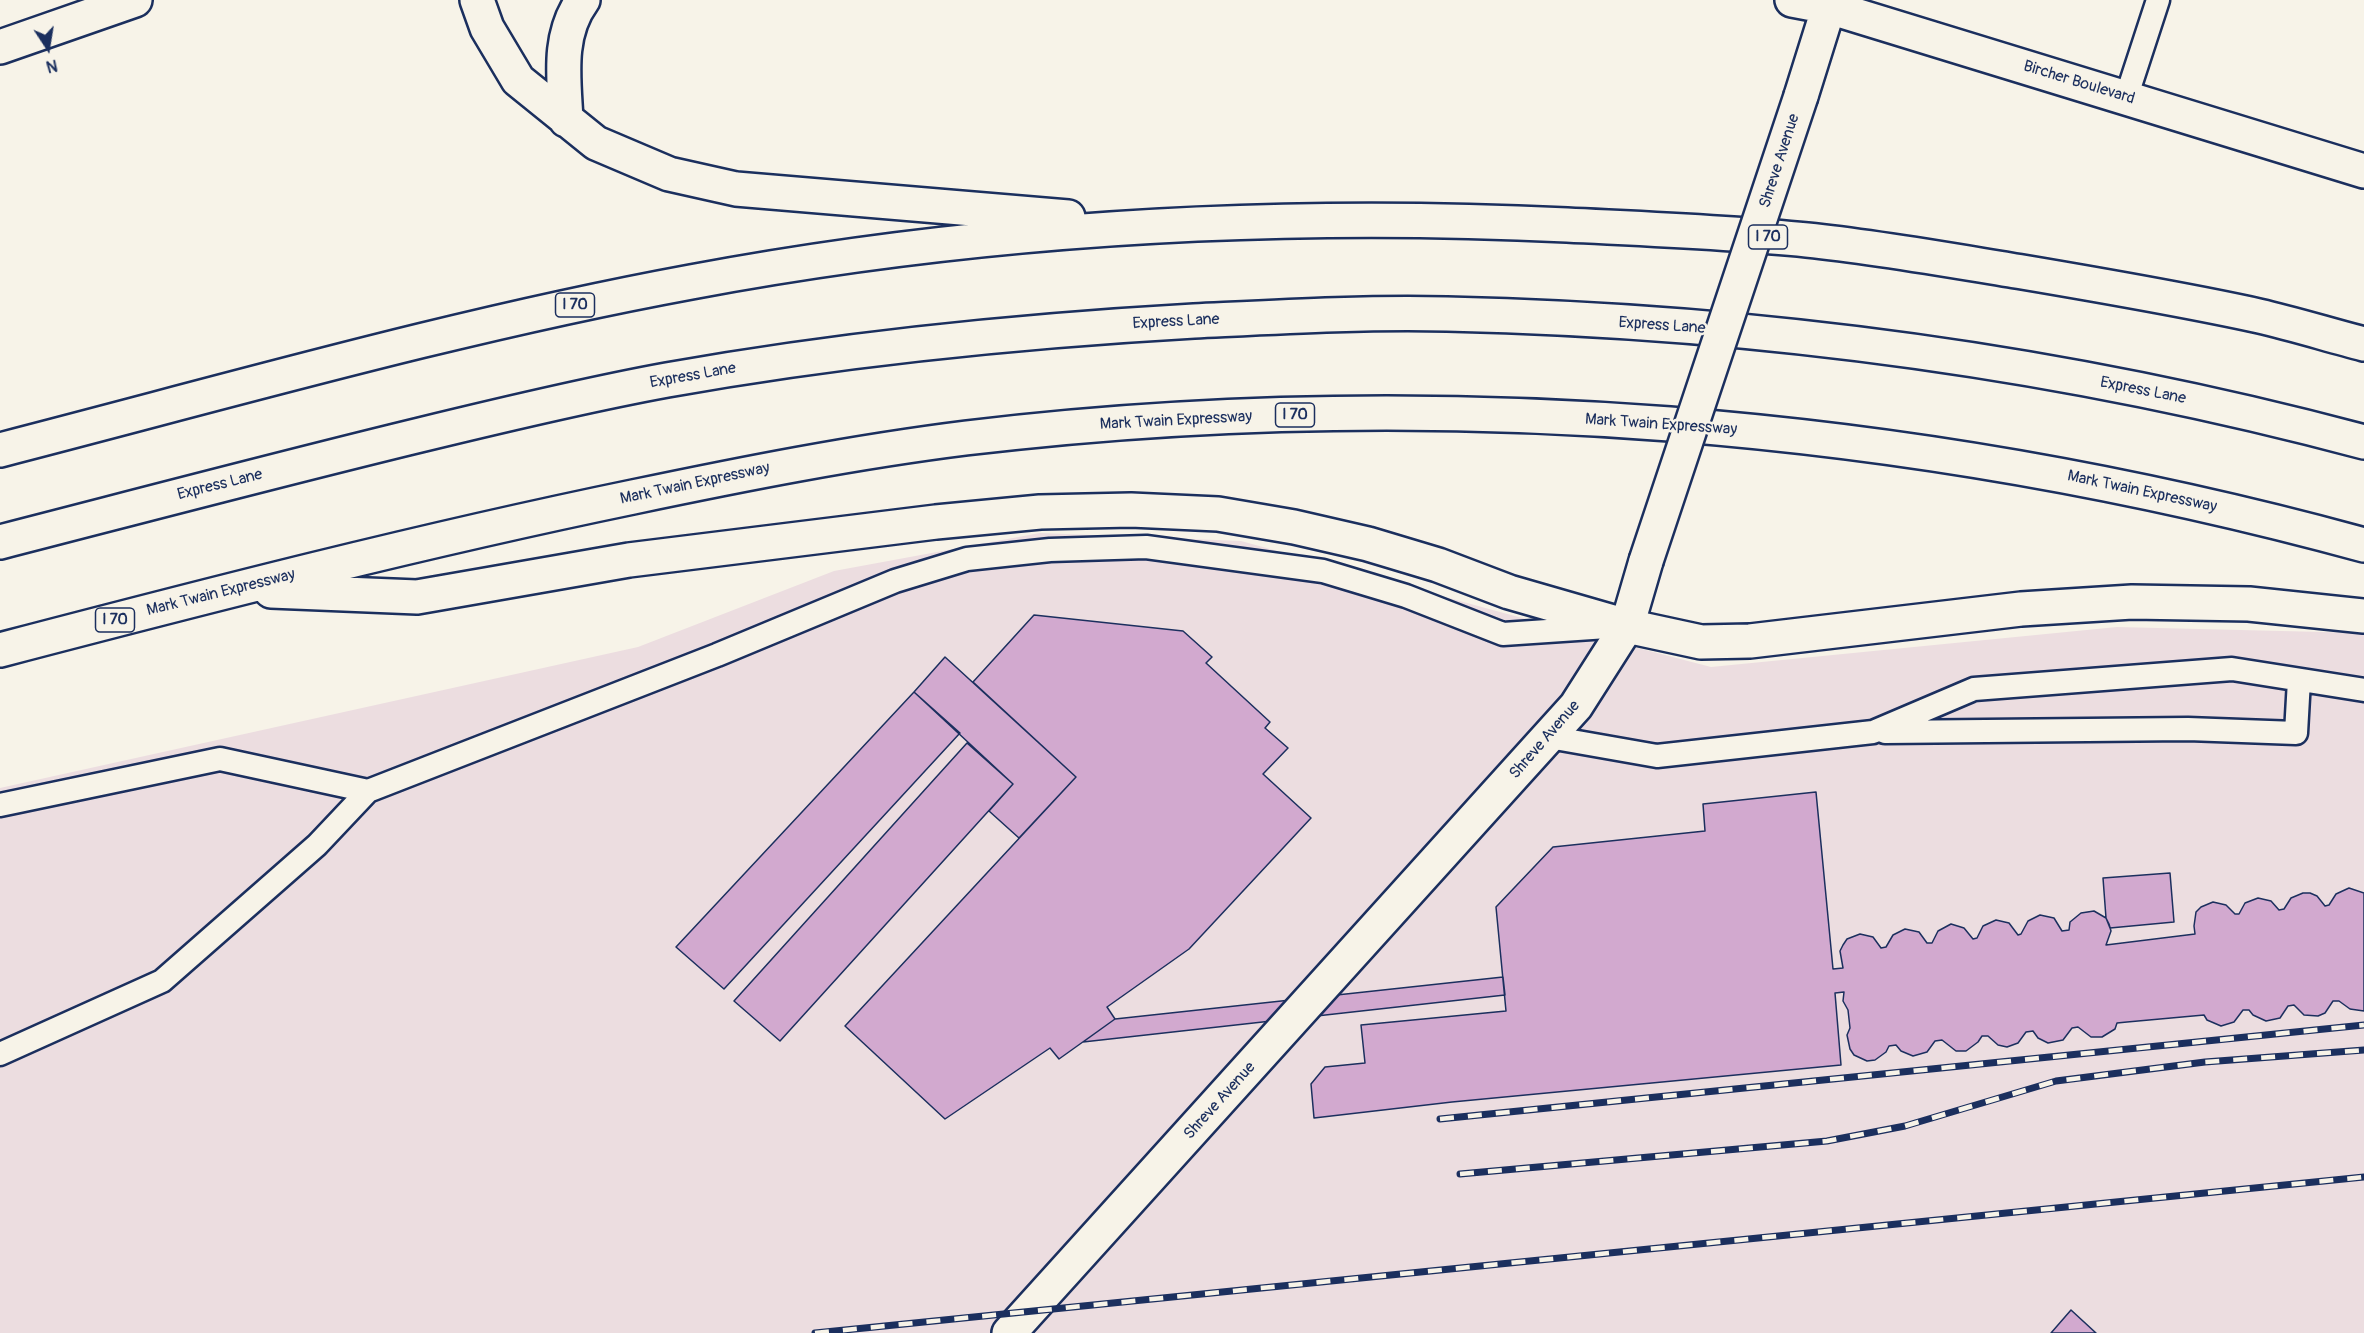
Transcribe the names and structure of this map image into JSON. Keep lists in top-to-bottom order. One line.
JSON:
{"streets":{"main road":["Bircher Boulevard","Shreve Avenue","I 70","Express Lane","Mark Twain Expressway"]},"crossings":[["Bircher Boulevard","Shreve Avenue"]],"north":"bottom"}
